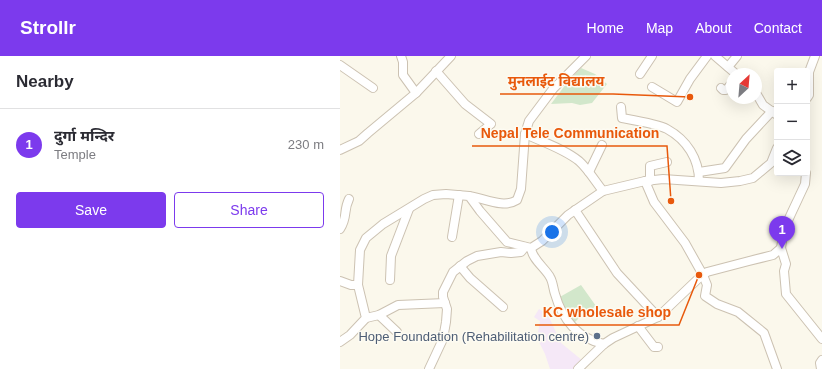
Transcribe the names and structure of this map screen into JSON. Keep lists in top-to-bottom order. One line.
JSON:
{"places":["मुनलाईट विद्यालय","Nepal Tele Communication","KC wholesale shop","Hope Foundation (Rehabilitation centre)"],"north":"top right","page":{"header":"Strollr","nav":["Home","Map","About","Contact"],"heading":"Nearby","map_buttons":["+","−"],"list":[{"mark":"1","name":"दुर्गा मन्दिर","note":"Temple","value":"230 m"}],"buttons":["Save","Share"],"pins":"1"}}
